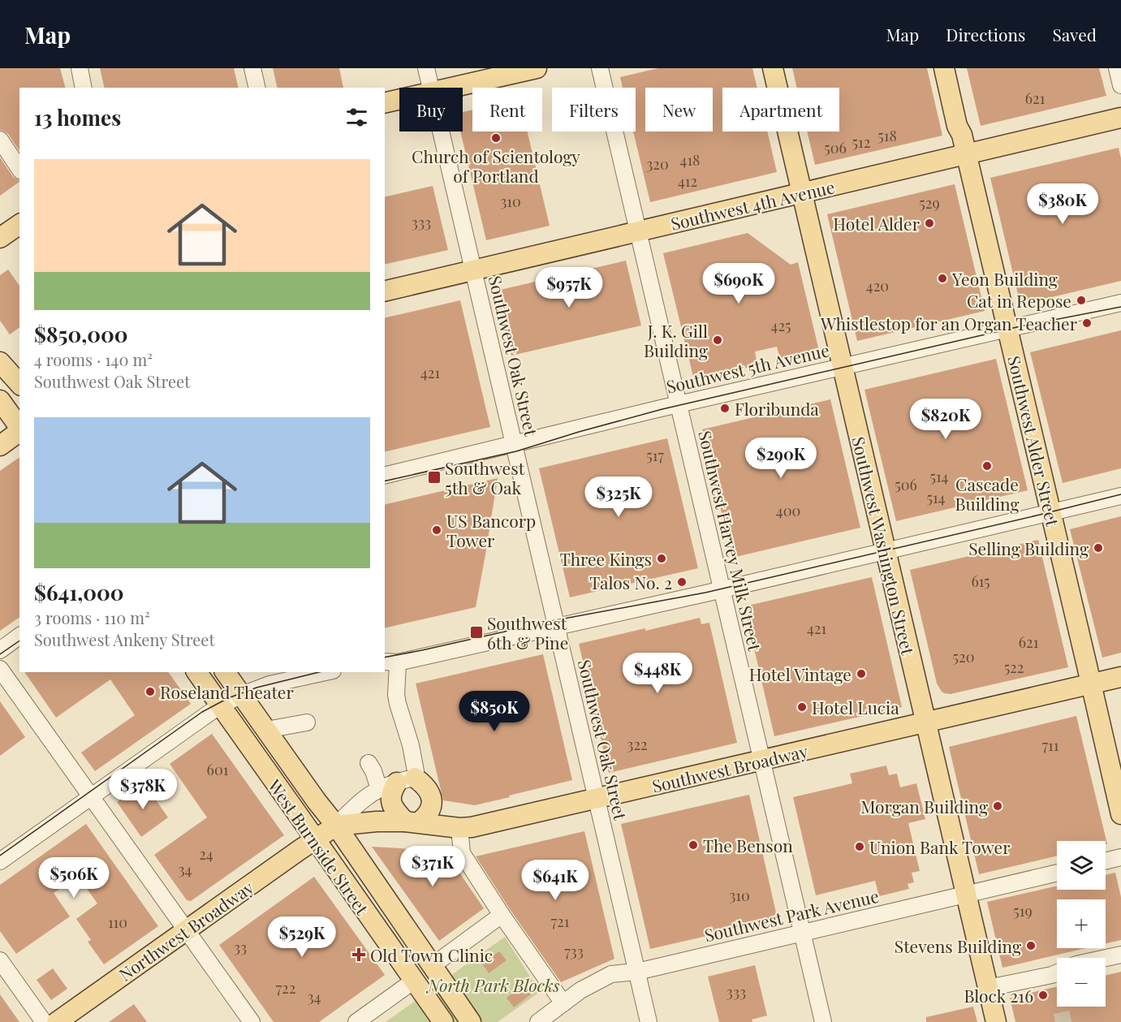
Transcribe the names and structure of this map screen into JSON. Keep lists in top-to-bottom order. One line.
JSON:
{"streets":{"main road":["Southwest 4th Avenue","Southwest Alder Street","Southwest Washington Street","Southwest Broadway","West Burnside Street","Northwest Broadway"],"street":["Southwest Oak Street","Southwest 5th Avenue","Southwest Harvey Milk Street","Southwest Park Avenue"]},"crossings":[["Southwest 4th Avenue","Southwest Oak Street"],["Southwest 4th Avenue","Southwest Alder Street"],["Southwest 4th Avenue","Southwest Harvey Milk Street"],["Southwest 4th Avenue","Southwest Washington Street"],["Southwest Oak Street","Southwest 5th Avenue"],["Southwest Oak Street","Southwest Broadway"],["Southwest Oak Street","Southwest Park Avenue"],["Southwest 5th Avenue","Southwest Alder Street"],["Southwest 5th Avenue","Southwest Harvey Milk Street"],["Southwest 5th Avenue","Southwest Washington Street"],["Southwest Alder Street","Southwest Broadway"],["Southwest Harvey Milk Street","Southwest Broadway"],["Southwest Harvey Milk Street","Southwest Park Avenue"],["Southwest Washington Street","Southwest Broadway"],["Southwest Washington Street","Southwest Park Avenue"],["Southwest Broadway","West Burnside Street"],["Southwest Broadway","Northwest Broadway"],["West Burnside Street","Northwest Broadway"]],"parks":["North Park Blocks"],"places":{"other":["Church of Scientology of Portland","Hotel Alder","Yeon Building","Cat in Repose","Whistlestop for an Organ Teacher","J. K. Gill Building","Floribunda","Cascade Building","US Bancorp Tower","Selling Building","Three Kings","Talos No. 2","Hotel Vintage","Roseland Theater","Hotel Lucia","Morgan Building","The Benson","Union Bank Tower","Stevens Building","Block 216"],"transit":["Southwest 5th & Oak","Southwest 6th & Pine"],"health":["Old Town Clinic"]},"house_numbers":["621","518","512","506","418","320","412","310","529","333","420","425","421","517","514","506","514","400","615","421","621","520","522","322","711","601","24","34","310","519","721","110","33","733","722","333","34"],"page":{"header":"Map","nav":["Map","Directions","Saved"],"chip":["Buy","Rent","Filters","New","Apartment"],"heading":"13 homes","list":[{"name":"$850,000","note":"4 rooms · 140 m² · Southwest Oak Street"},{"name":"$641,000","note":"3 rooms · 110 m² · Southwest Ankeny Street"}],"price":["$380K","$690K","$957K","$820K","$290K","$325K","$448K","$850K","$378K","$371K","$506K","$641K","$529K"],"map_buttons":["+","−"]}}
